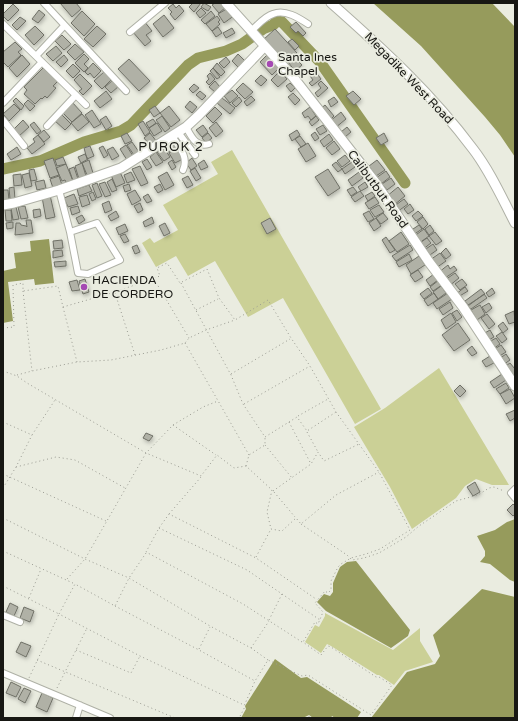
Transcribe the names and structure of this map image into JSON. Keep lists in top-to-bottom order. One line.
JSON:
{"streets":{"street":["Megadike West Road","Calibutbut Road"]},"districts":["PUROK 2"],"places":["Santa Ines Chapel","HACIENDA DE CORDERO"]}
